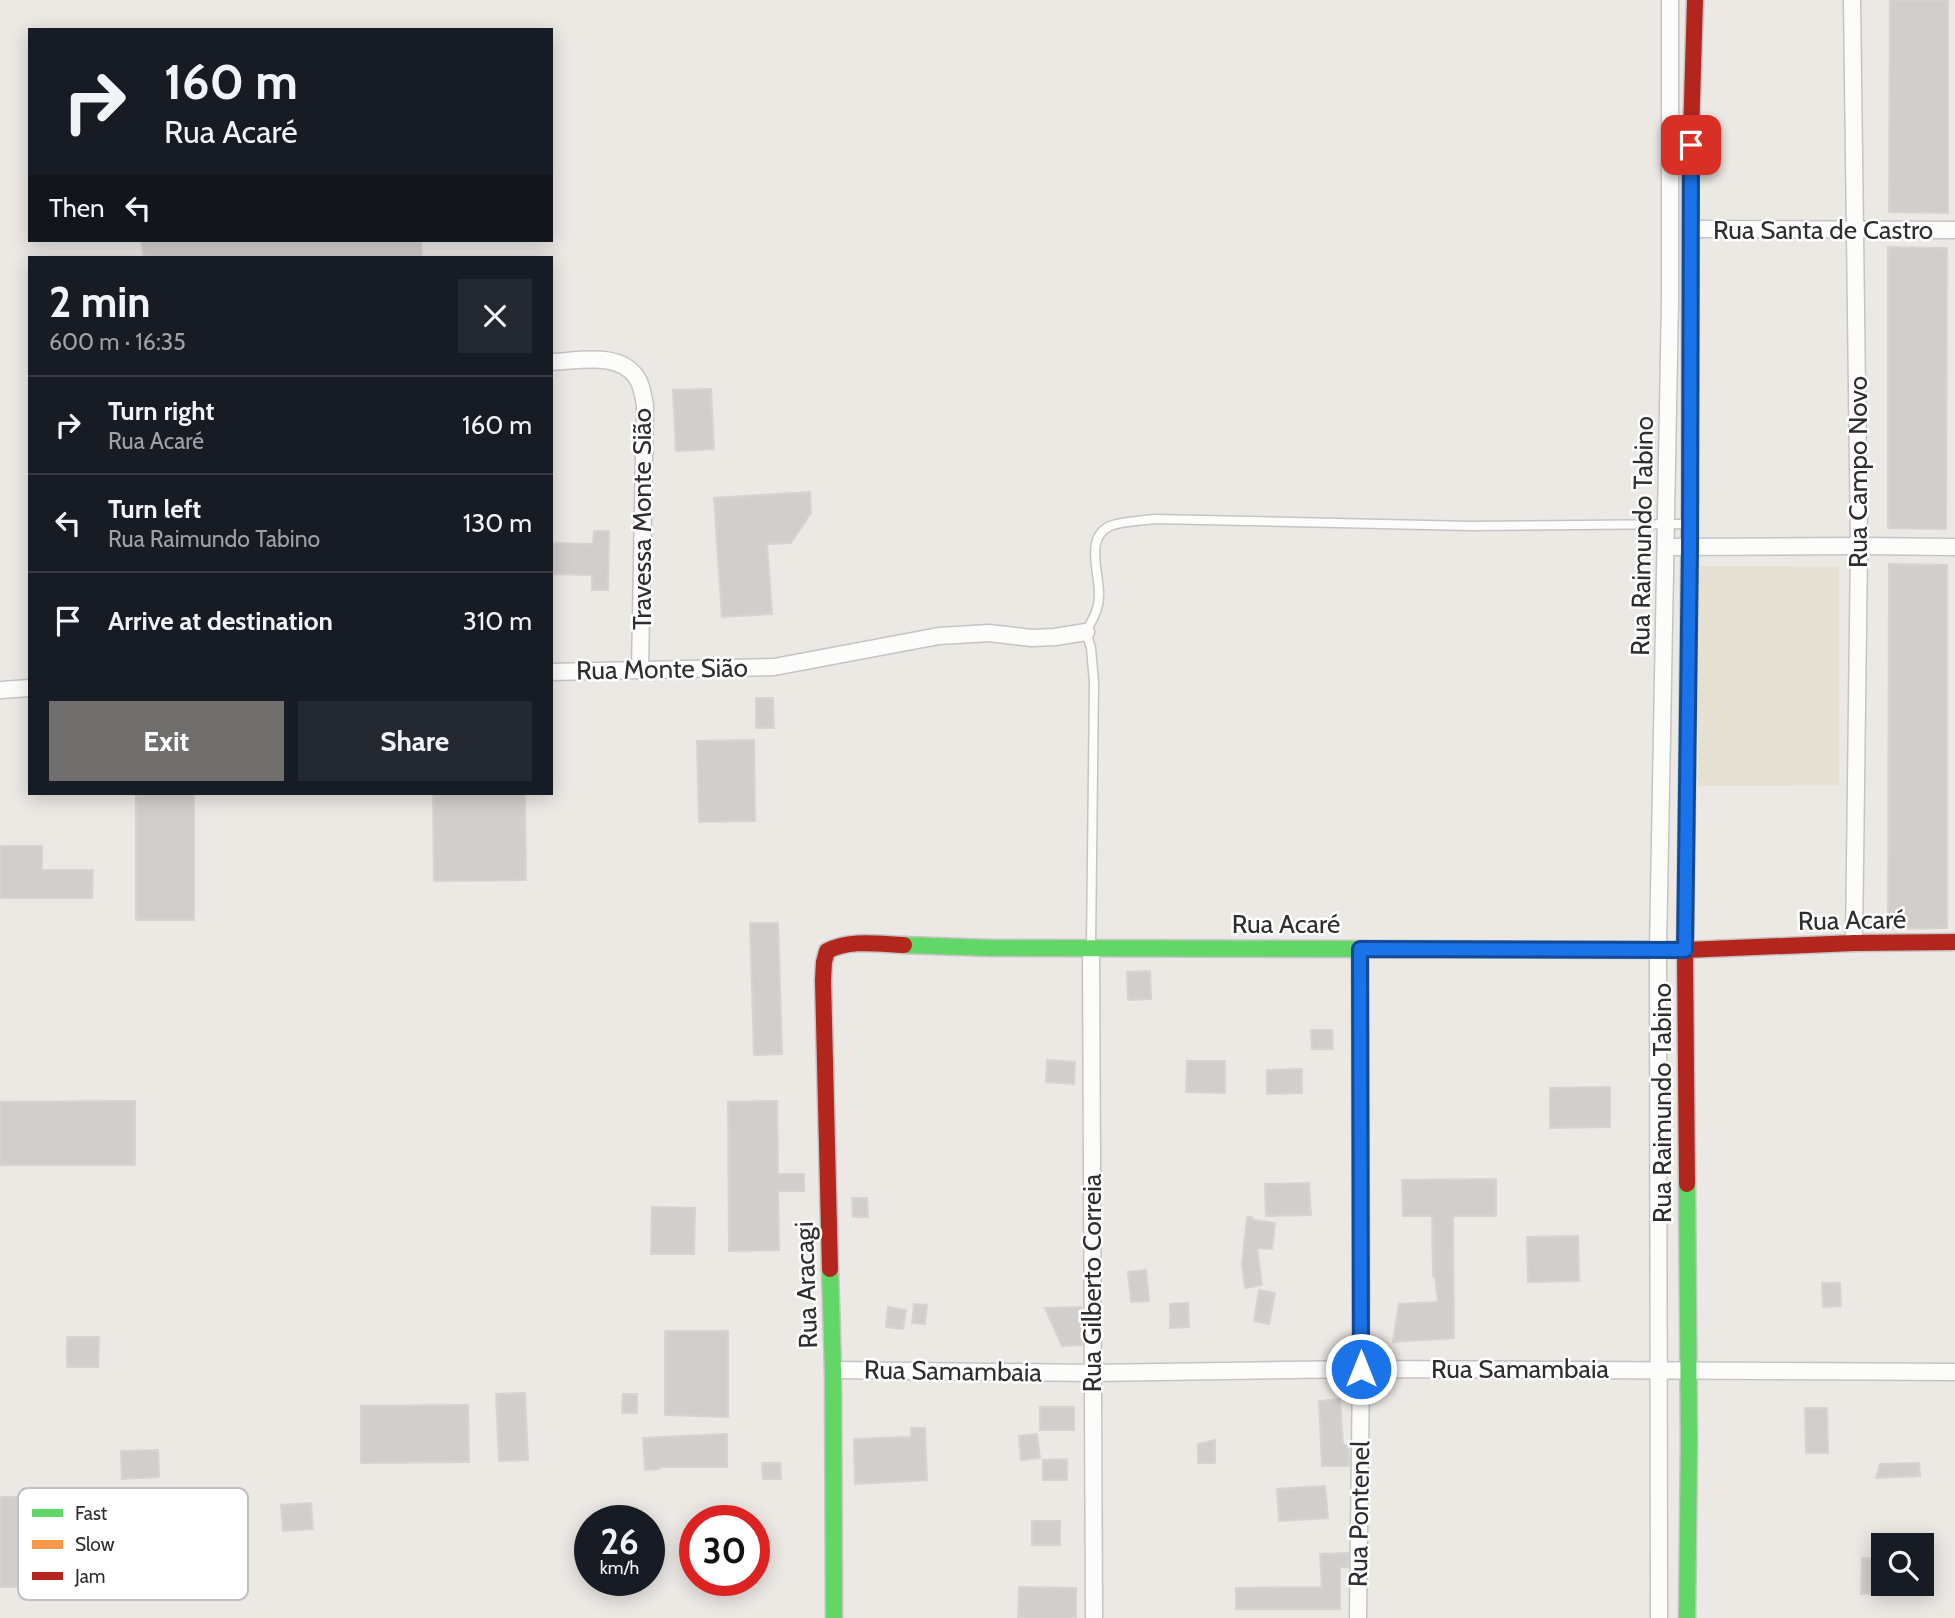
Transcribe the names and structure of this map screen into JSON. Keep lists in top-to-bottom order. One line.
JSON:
{"streets":{"street":["Rua Santa de Castro","Rua Campo Novo","Travessa Monte Sião","Rua Raimundo Tabino","Rua Monte Sião","Rua Acaré","Rua Gilberto Correia","Rua Aracagi","Rua Samambaia","Rua Pontenel"]},"crossings":[["Rua Santa de Castro","Rua Campo Novo"],["Rua Santa de Castro","Rua Raimundo Tabino"],["Rua Campo Novo","Rua Acaré"],["Travessa Monte Sião","Rua Monte Sião"],["Rua Raimundo Tabino","Rua Acaré"],["Rua Raimundo Tabino","Rua Samambaia"],["Rua Acaré","Rua Gilberto Correia"],["Rua Acaré","Rua Aracagi"],["Rua Acaré","Rua Pontenel"],["Rua Gilberto Correia","Rua Samambaia"],["Rua Aracagi","Rua Samambaia"],["Rua Samambaia","Rua Pontenel"]],"legend":["Fast","Slow","Jam"],"page":{"turn":["160 m","Rua Acaré"],"then":"Then","heading":["2 min","600 m · 16:35"],"list":[{"name":"Turn right","note":"Rua Acaré","value":"160 m"},{"name":"Turn left","note":"Rua Raimundo Tabino","value":"130 m"},{"name":"Arrive at destination","value":"310 m"}],"buttons":["Exit","Share"],"speed":"26 km/h","limit":"30"}}
